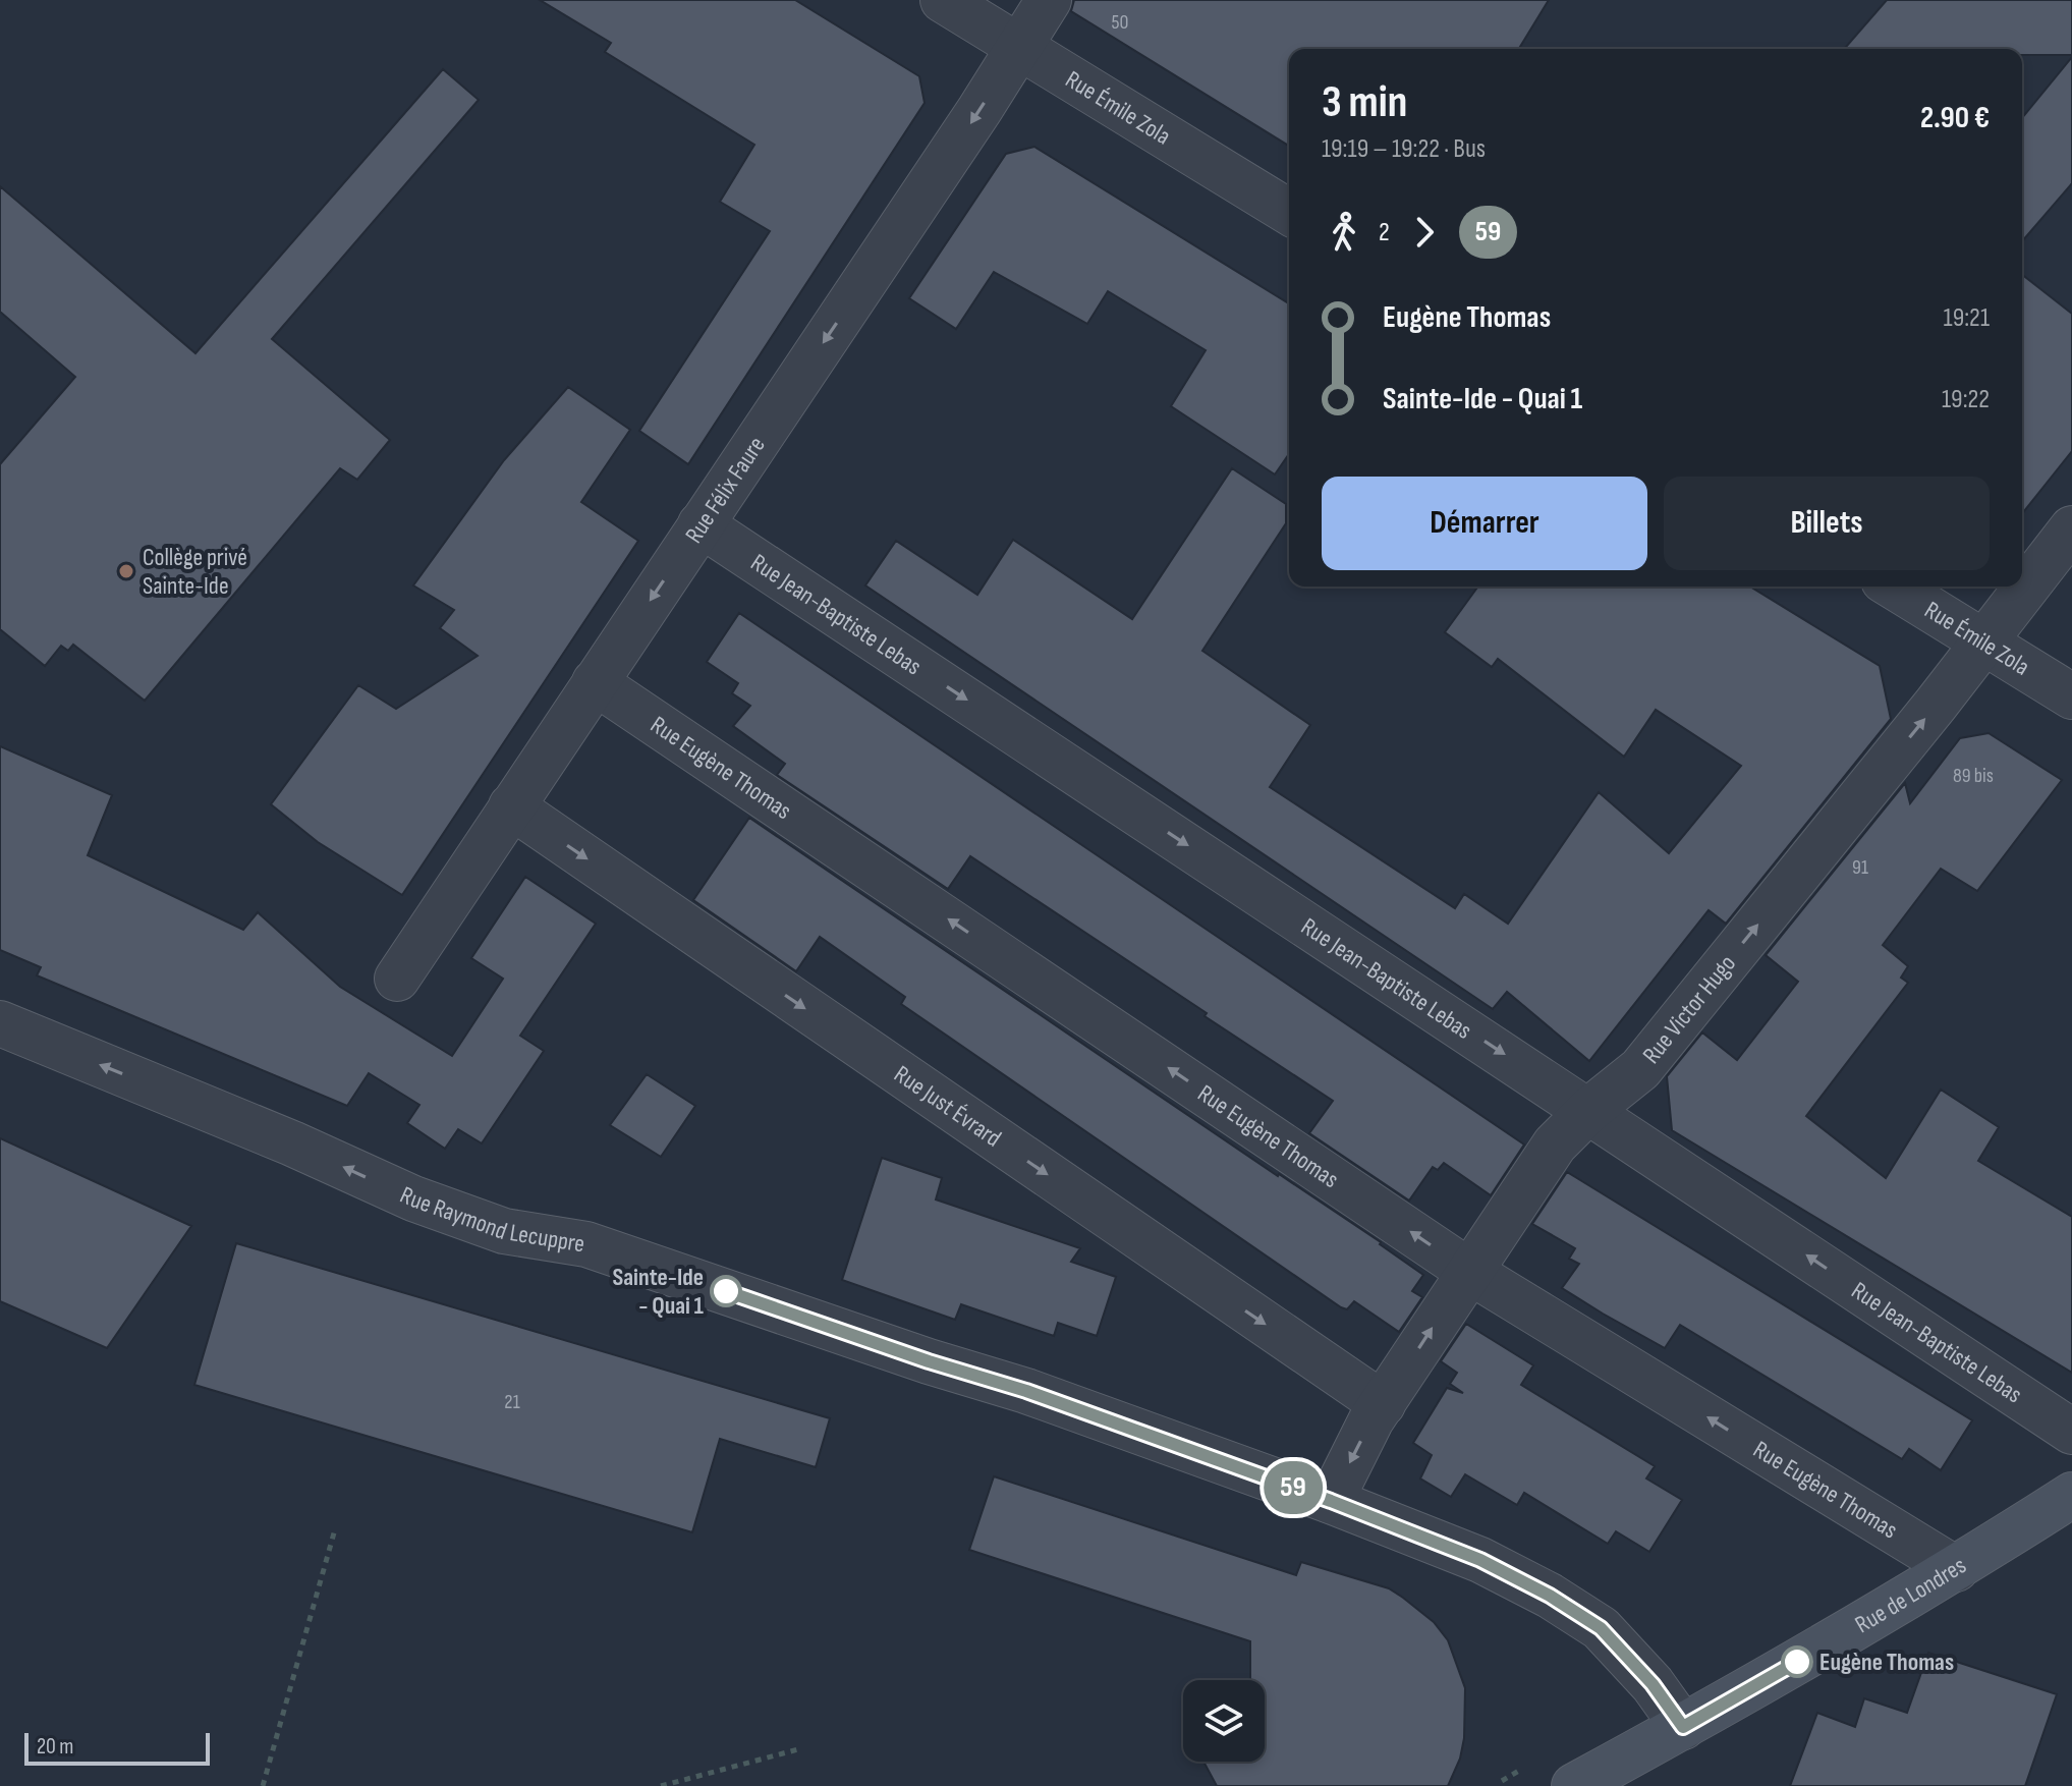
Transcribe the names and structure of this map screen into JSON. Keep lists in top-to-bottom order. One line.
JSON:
{"streets":{"street":["Rue Émile Zola","Rue Félix Faure","Rue Jean-Baptiste Lebas","Rue Eugène Thomas","Rue Victor Hugo","Rue Just Évrard","Rue Raymond Lecuppre","Rue de Londres"]},"crossings":[["Rue Émile Zola","Rue Félix Faure"],["Rue Émile Zola","Rue Victor Hugo"],["Rue Félix Faure","Rue Jean-Baptiste Lebas"],["Rue Félix Faure","Rue Eugène Thomas"],["Rue Félix Faure","Rue Just Évrard"],["Rue Jean-Baptiste Lebas","Rue Victor Hugo"],["Rue Eugène Thomas","Rue Victor Hugo"],["Rue Eugène Thomas","Rue de Londres"],["Rue Victor Hugo","Rue Just Évrard"],["Rue Victor Hugo","Rue Raymond Lecuppre"],["Rue Raymond Lecuppre","Rue de Londres"]],"one_way":["Rue Félix Faure","Rue Eugène Thomas","Rue Just Évrard","Rue Raymond Lecuppre"],"places":["Collège privé Sainte-Ide","Sainte-Ide - Quai 1","Eugène Thomas"],"lines":["bus line 59"],"house_numbers":["50","89 bis","91","21"],"scale_bar":"20 m","page":{"on_map":"59","heading":["3 min","19:19 – 19:22 · Bus","2.90 €"],"legs":["2","59"],"list":[{"name":"Eugène Thomas","value":"19:21"},{"name":"Sainte-Ide - Quai 1","value":"19:22"}],"buttons":["Démarrer","Billets"],"scale":"20 m"}}
